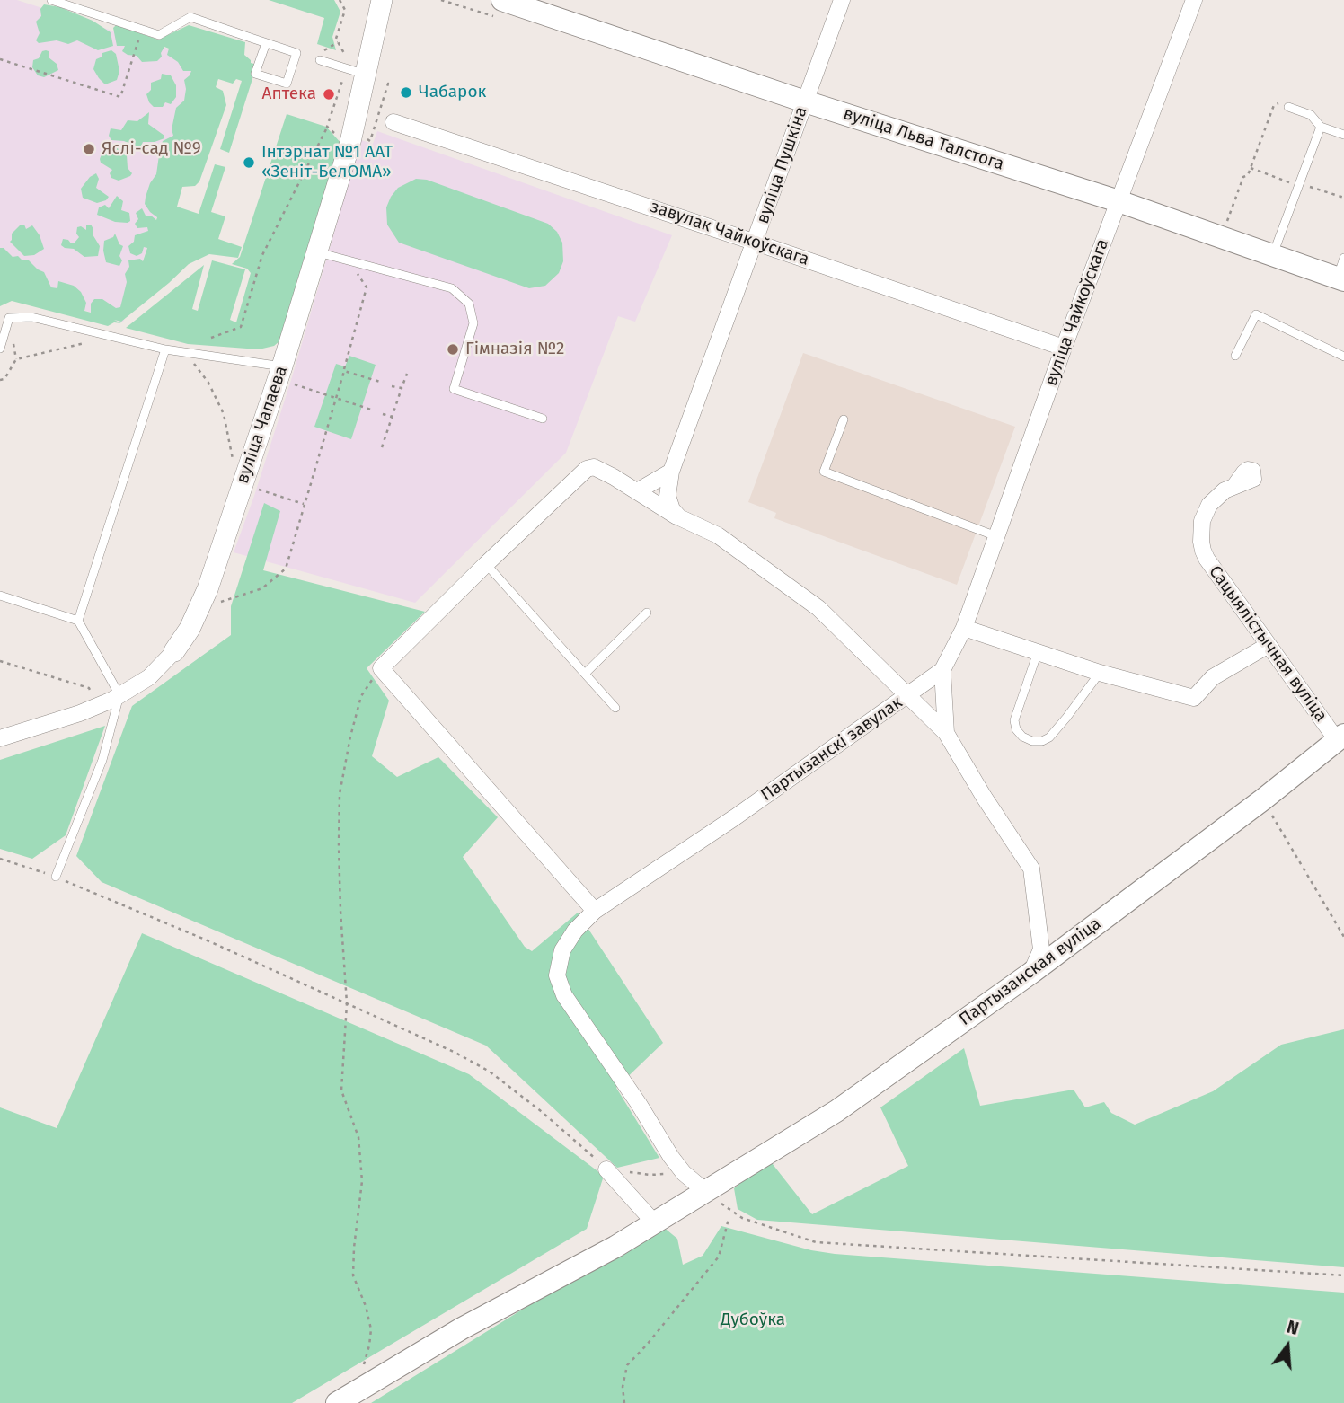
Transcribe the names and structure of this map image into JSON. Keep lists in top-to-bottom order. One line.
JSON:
{"streets":{"main road":["вуліца Льва Талстога","Партызанская вуліца"],"street":["вуліца Пушкіна","завулак Чайкоўскага","вуліца Чайкоўскага","вуліца Чапаева","Сацыялістычная вуліца","Партызанскі завулак"]},"crossings":[["вуліца Льва Талстога","вуліца Пушкіна"],["вуліца Льва Талстога","вуліца Чайкоўскага"],["вуліца Пушкіна","завулак Чайкоўскага"],["завулак Чайкоўскага","вуліца Чайкоўскага"],["вуліца Чайкоўскага","Партызанскі завулак"],["Сацыялістычная вуліца","Партызанская вуліца"],["Партызанскі завулак","Партызанская вуліца"]],"parks":["Дубоўка"],"places":["Чабарок","Аптека","Яслі-сад №9","Інтэрнат №1 ААТ «Зеніт-БелОМА»","Гімназія №2"],"north":"top"}
